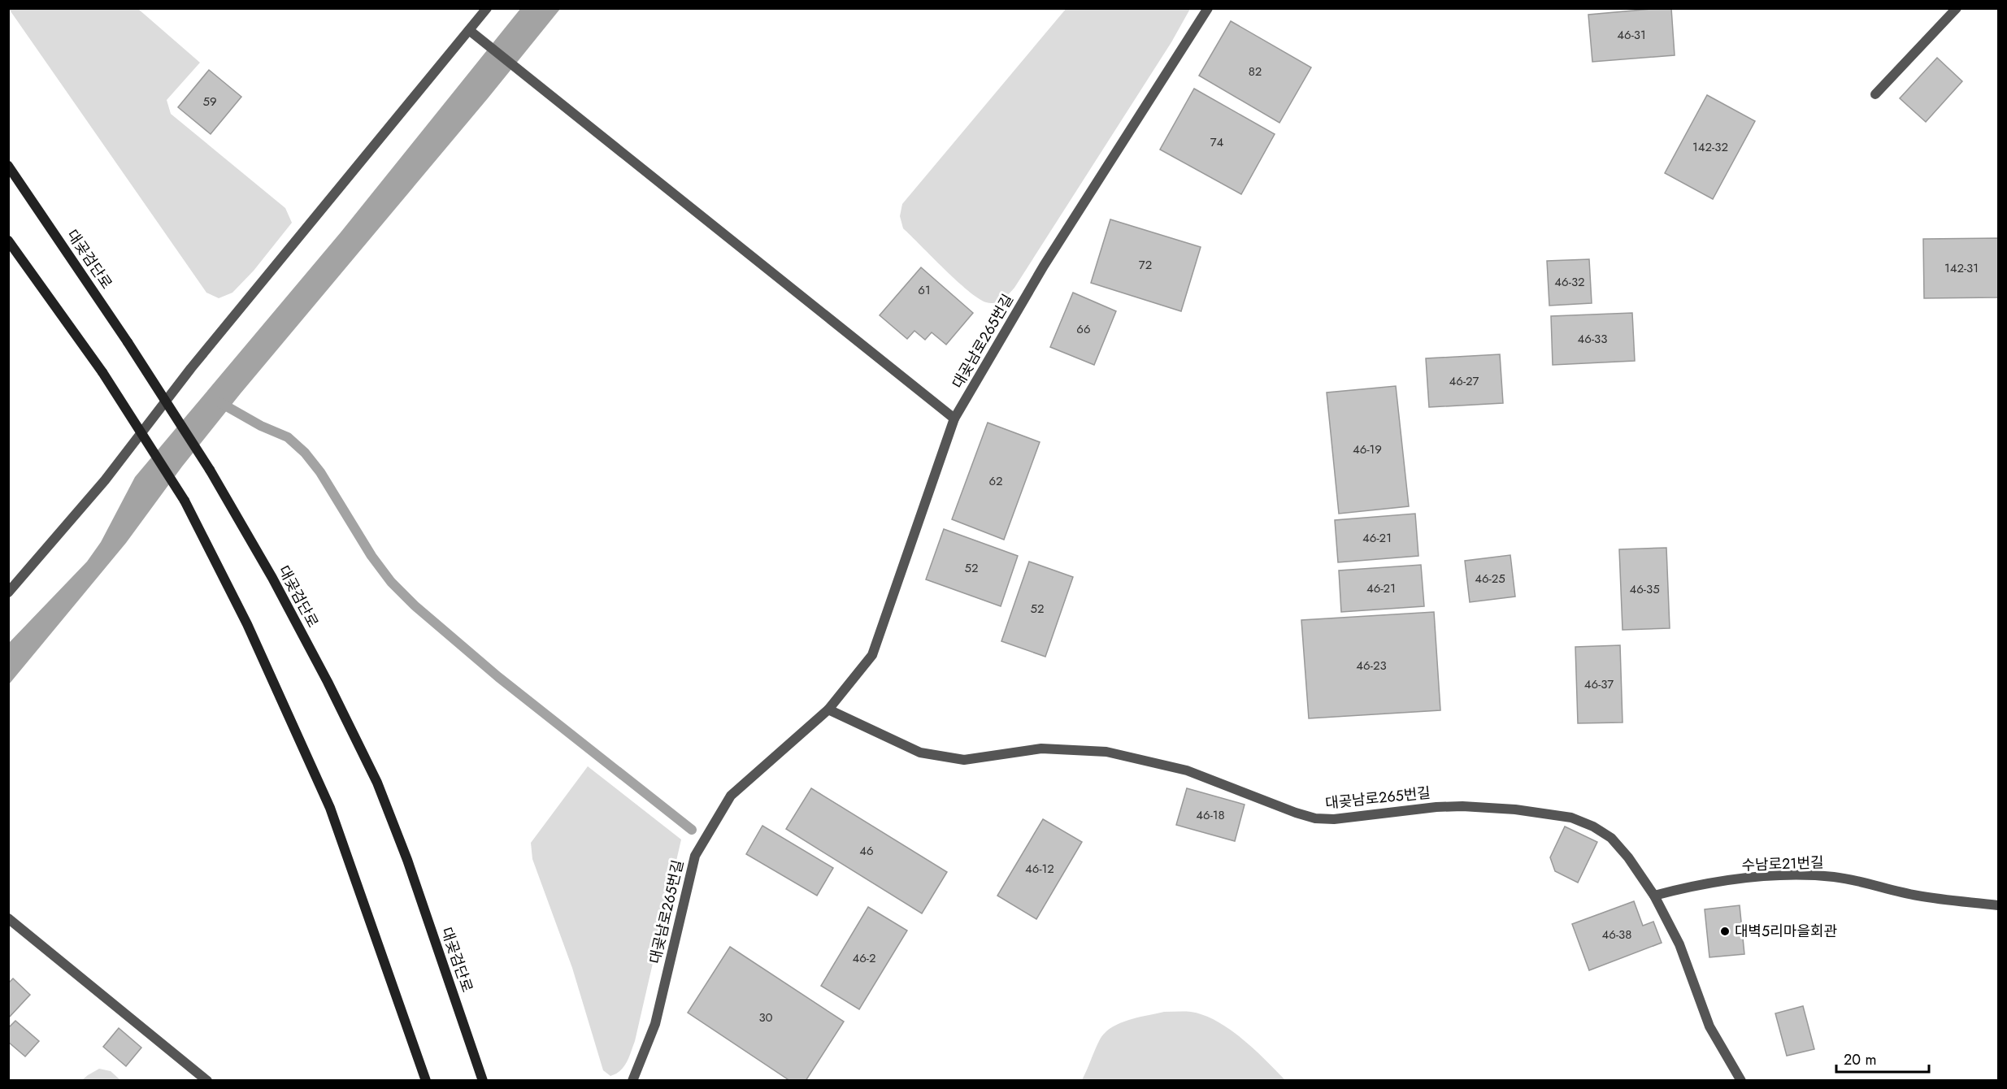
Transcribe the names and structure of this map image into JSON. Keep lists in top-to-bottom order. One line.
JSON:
{"streets":{"main road":["대곶검단로"],"lane":["대곶남로265번길","수남로21번길"]},"crossings":[["대곶남로265번길","수남로21번길"]],"places":["대벽5리마을회관"],"house_numbers":["46-31","82","59","74","142-32","72","142-31","46-32","61","66","46-33","46-27","46-19","62","46-21","52","46-25","46-21","46-35","52","46-23","46-37","46-18","46","46-12","46-38","46-2","30"],"scale_bar":"20 m"}
